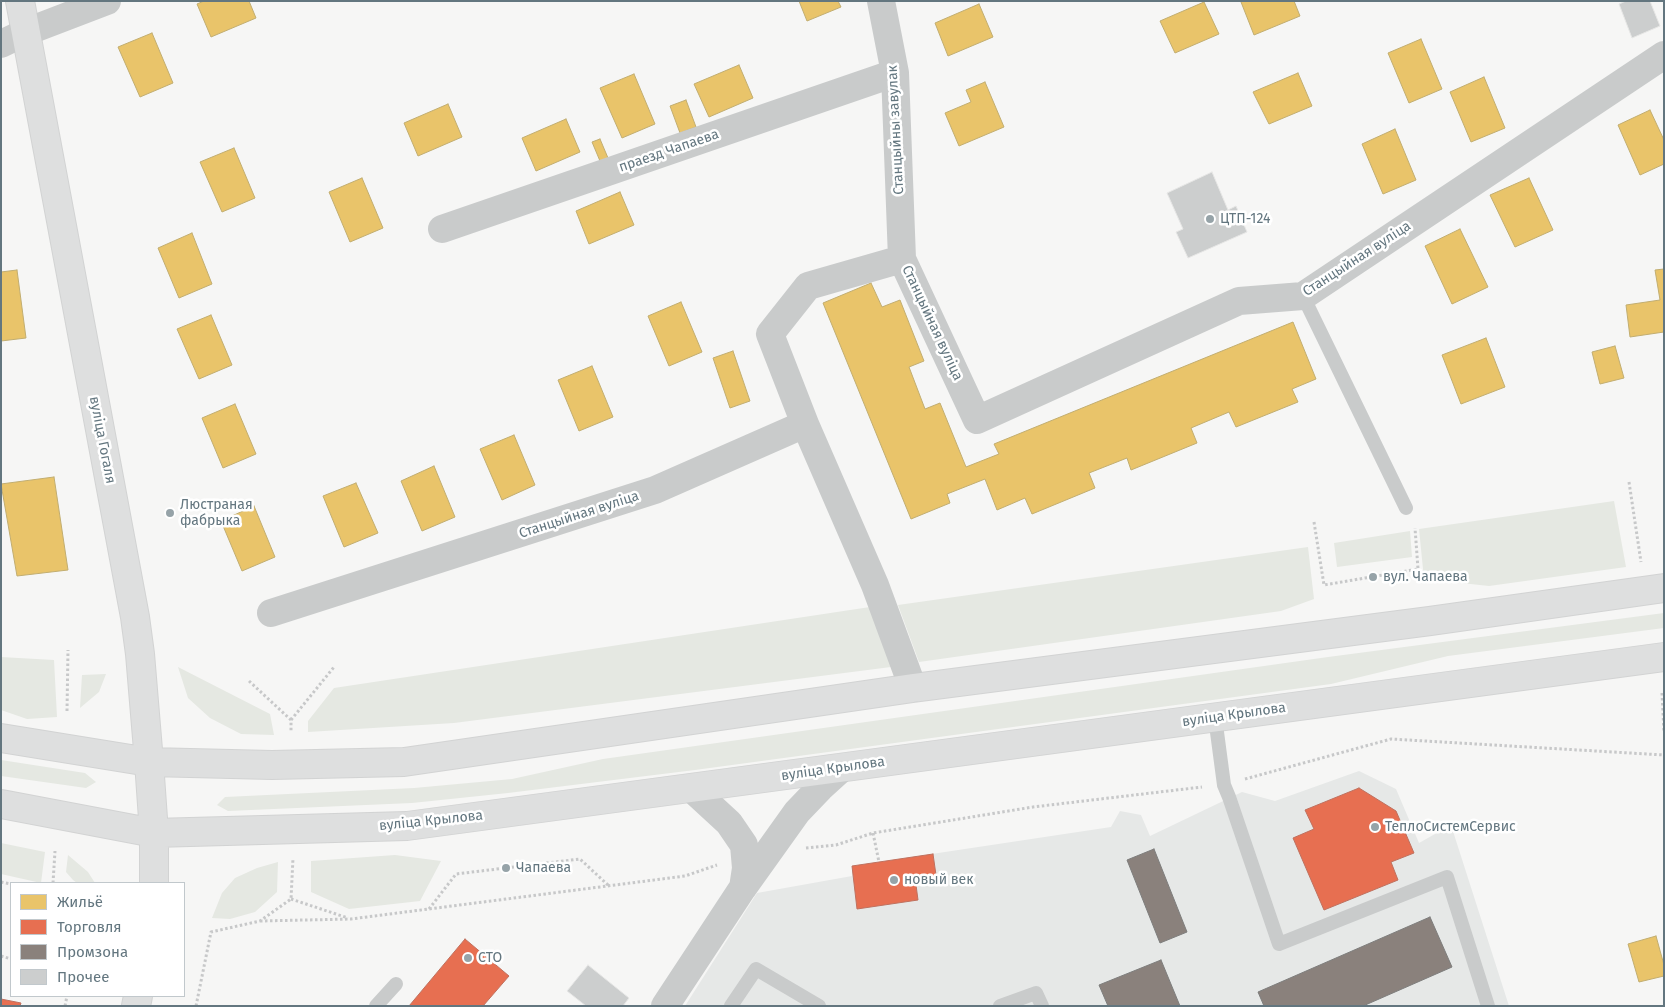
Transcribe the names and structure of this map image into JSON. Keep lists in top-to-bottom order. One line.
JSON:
{"streets":{"main road":["вуліца Гогаля","вуліца Крылова"],"street":["Станцыйны завулак","праезд Чапаева","Станцыйная вуліца"]},"crossings":[["Станцыйны завулак","праезд Чапаева"],["Станцыйны завулак","Станцыйная вуліца"],["вуліца Гогаля","вуліца Крылова"]],"places":["ЦТП-124","Люстраная фабрыка","вул. Чапаева","ТеплоСистемСервис","Чапаева","новый век","СТО"],"legend":["Жильё","Торговля","Промзона","Прочее"]}
